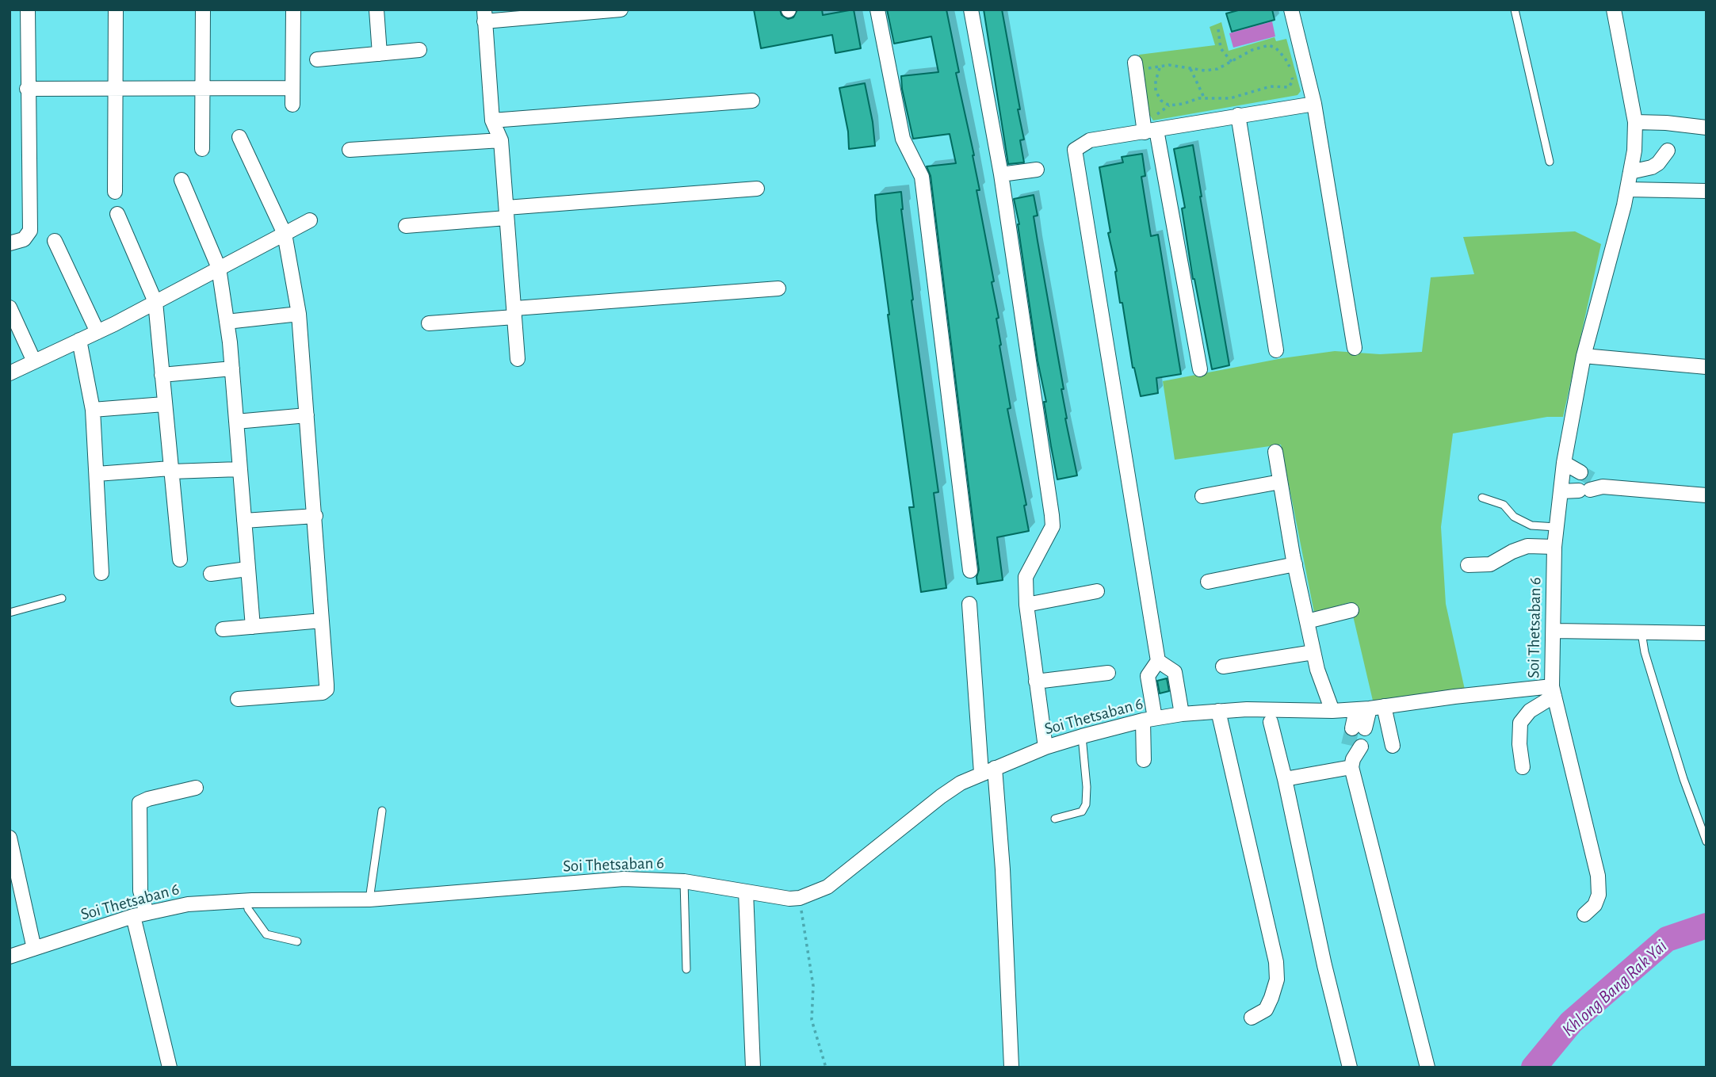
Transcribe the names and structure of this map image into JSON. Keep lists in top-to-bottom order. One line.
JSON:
{"streets":{"street":["Soi Thetsaban 6"]},"water":["Khlong Bang Rak Yai"]}
